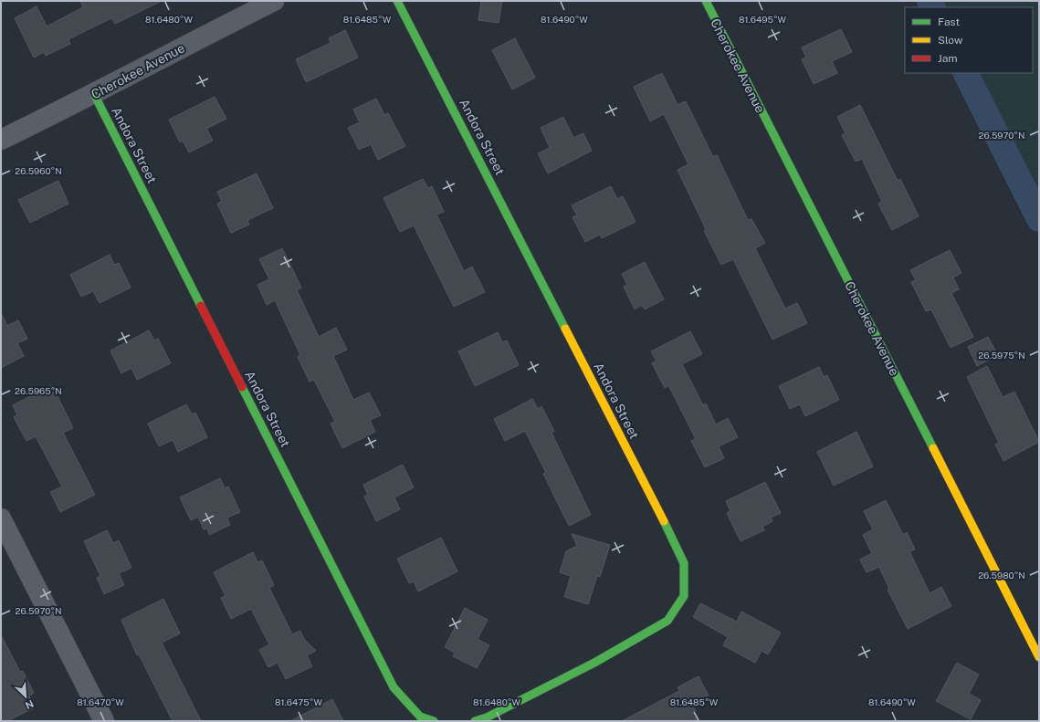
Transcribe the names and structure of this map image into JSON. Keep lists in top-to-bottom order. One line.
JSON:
{"streets":{"street":["Cherokee Avenue","Andora Street"]},"crossings":[["Cherokee Avenue","Andora Street"]],"legend":["Fast","Slow","Jam"],"north":"bottom right","coordinates":["81.6480°W","81.6485°W","81.6490°W","81.6495°W","26.5970°N","26.5960°N","26.5975°N","26.5965°N","26.5980°N","81.6470°W","81.6475°W"]}
